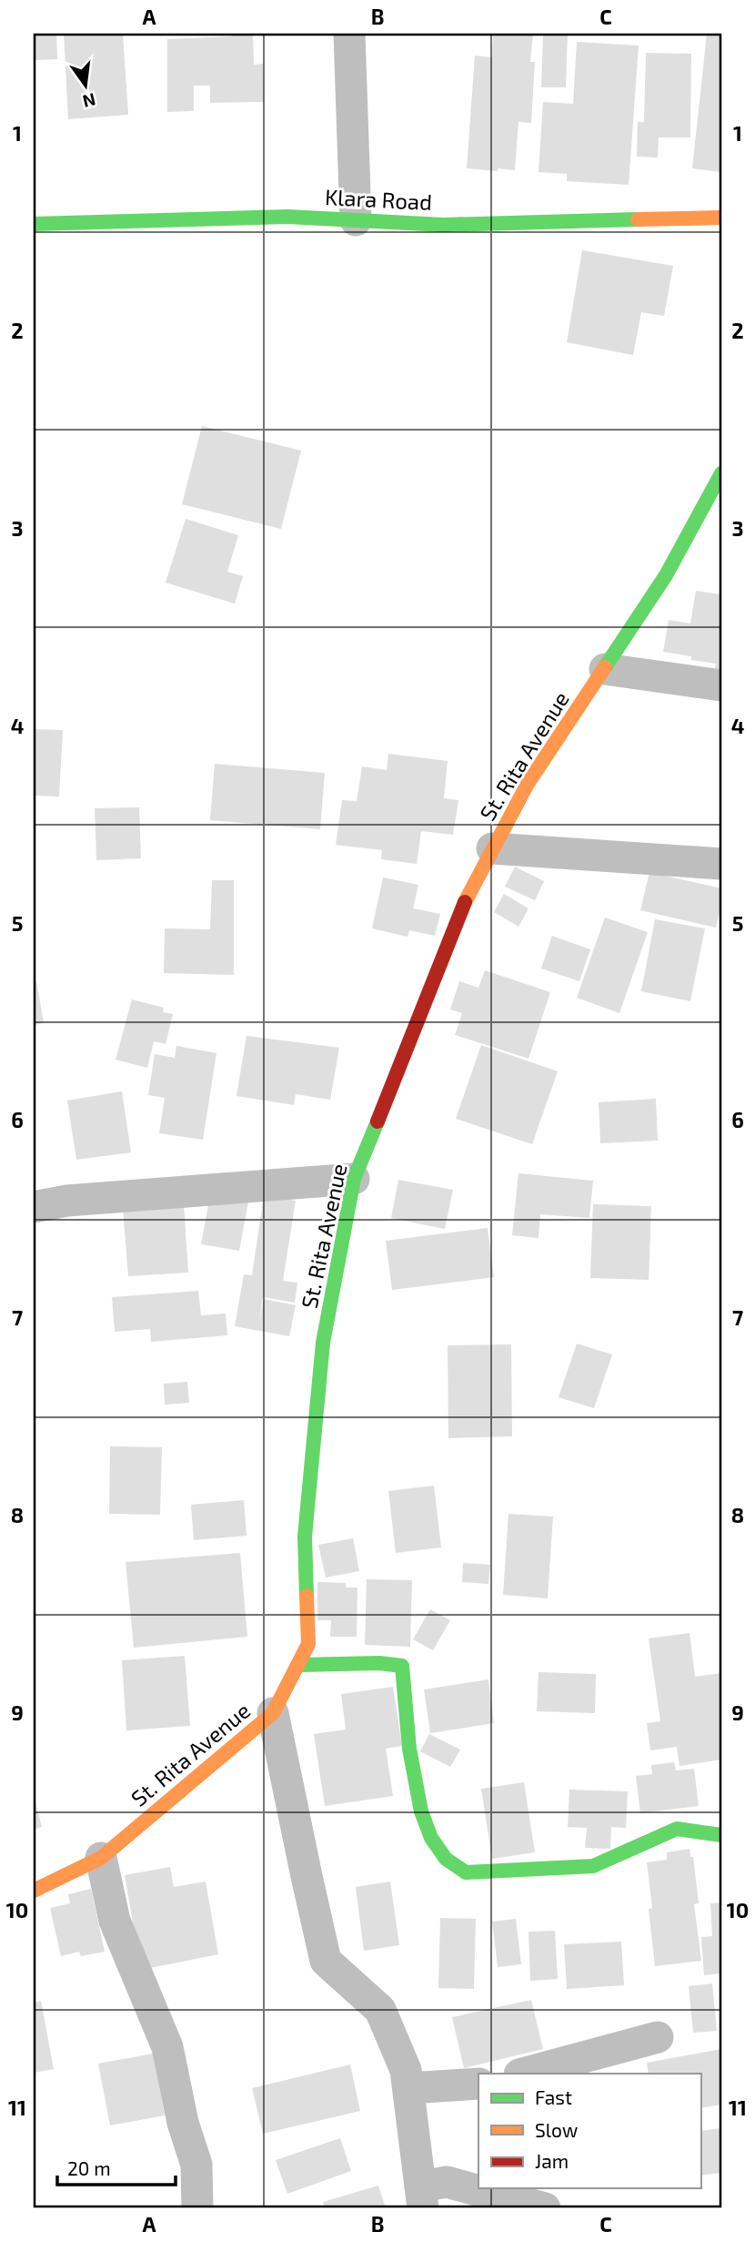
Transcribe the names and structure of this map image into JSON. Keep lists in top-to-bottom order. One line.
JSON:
{"streets":{"street":["Klara Road","St. Rita Avenue"]},"legend":["Fast","Slow","Jam"],"scale_bar":"20 m","north":"bottom","grid":{"columns":["A","B","C"],"rows":["1","2","3","4","5","6","7","8","9","10","11"]}}
